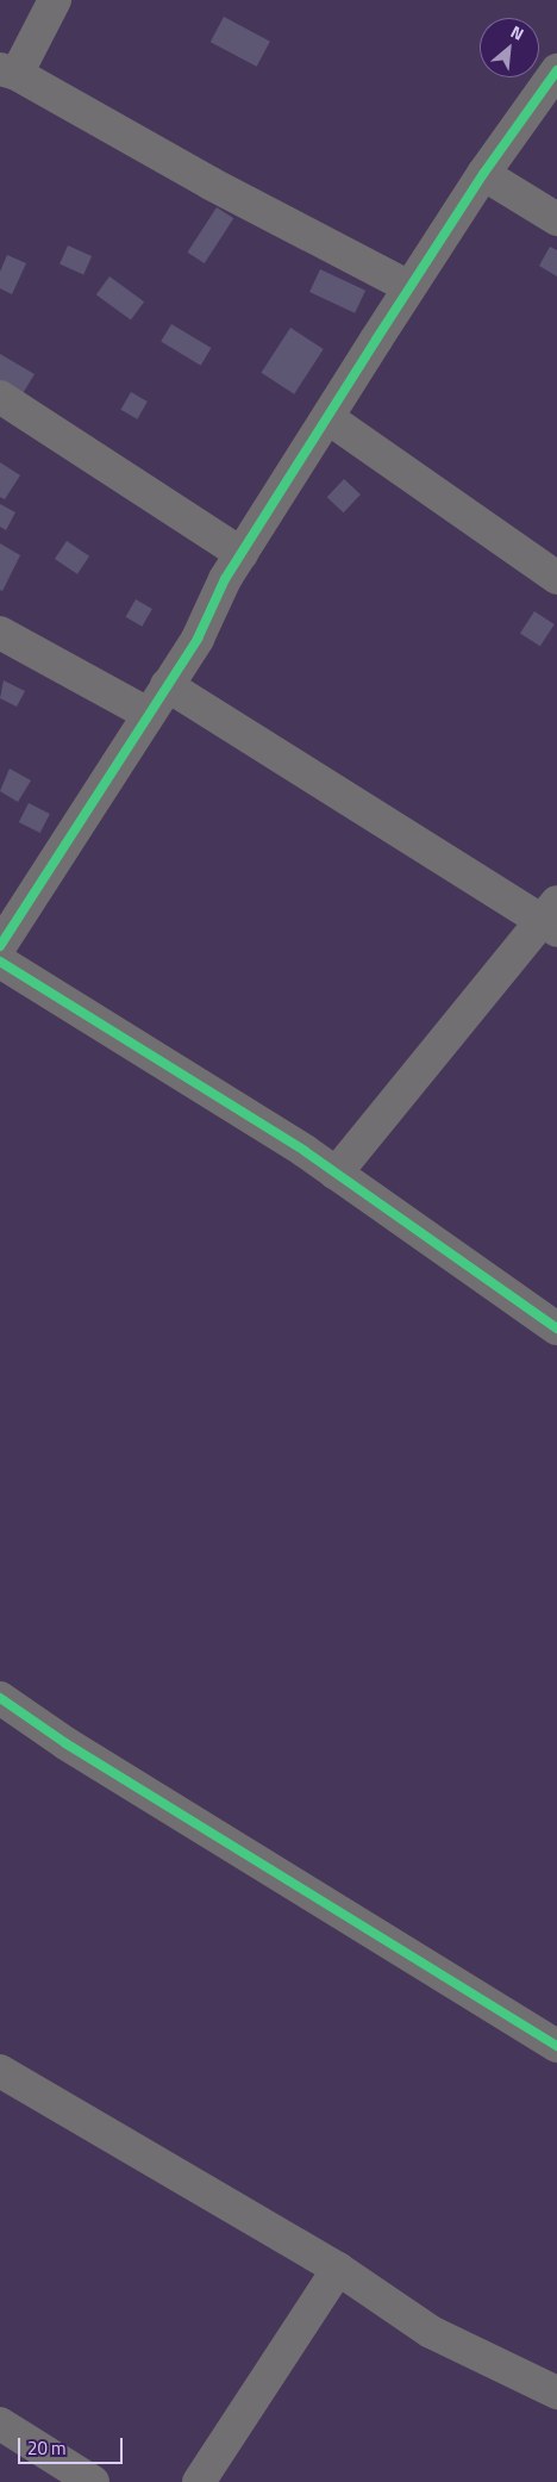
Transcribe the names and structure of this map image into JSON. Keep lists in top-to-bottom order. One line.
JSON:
{"scale_bar":"20 m","north":"top right"}
